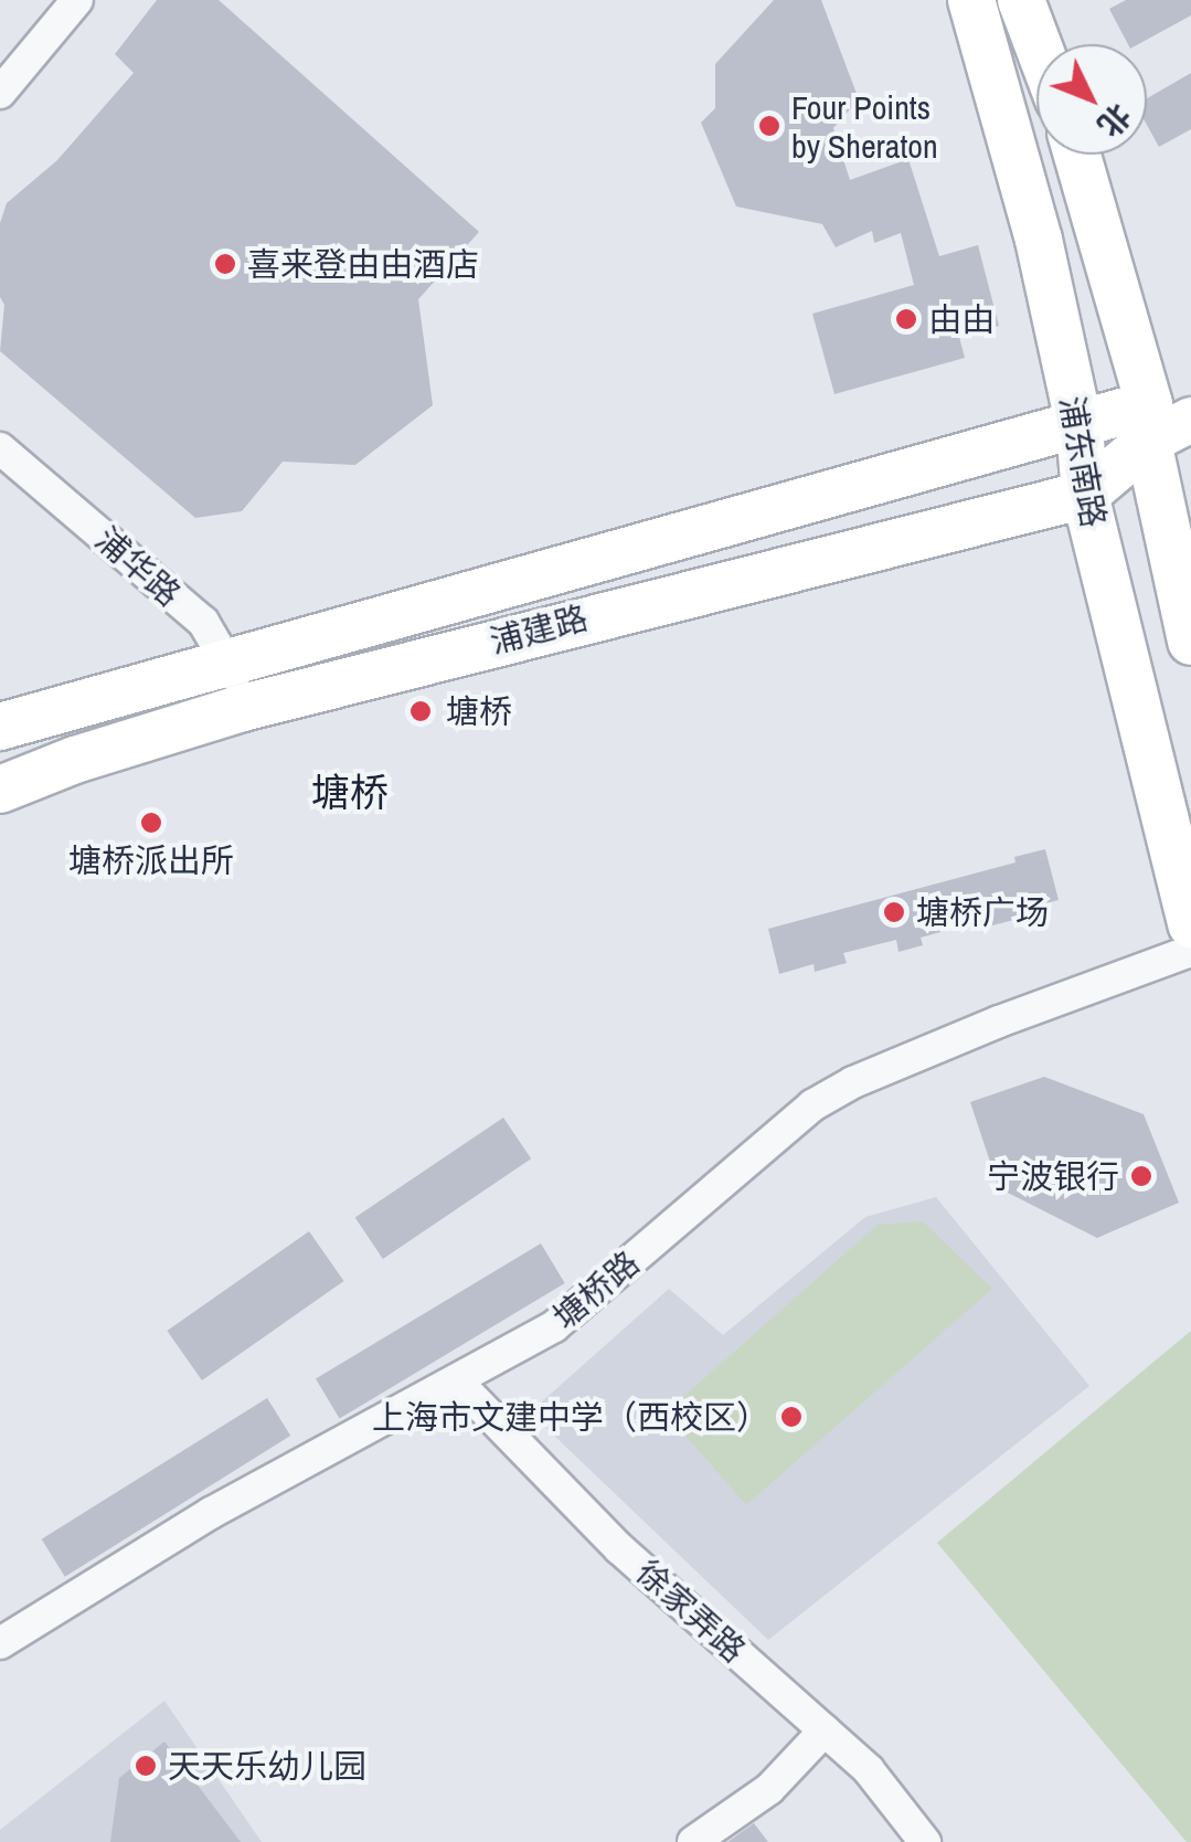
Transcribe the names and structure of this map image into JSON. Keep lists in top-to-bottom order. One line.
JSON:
{"streets":{"main road":["浦东南路","浦建路"],"street":["浦华路","塘桥路","徐家弄路"]},"crossings":[["浦东南路","浦建路"],["浦华路","浦建路"],["塘桥路","徐家弄路"]],"districts":["塘桥"],"places":["Four Points by Sheraton","喜来登由由酒店","由由","塘桥","塘桥派出所","塘桥广场","宁波银行","上海市文建中学（西校区）","天天乐幼儿园"],"north":"bottom right"}
